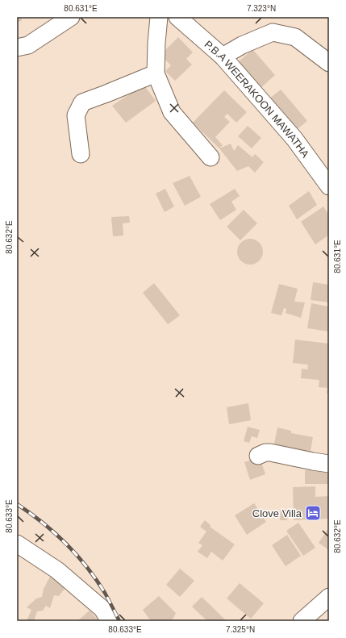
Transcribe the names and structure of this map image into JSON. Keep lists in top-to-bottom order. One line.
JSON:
{"streets":{"street":["P.B.A WEERAKOON MAWATHA"]},"places":{"hotel":["Clove Villa"]},"coordinates":["80.631°E","7.323°N","80.632°E","80.633°E","7.325°N"]}
